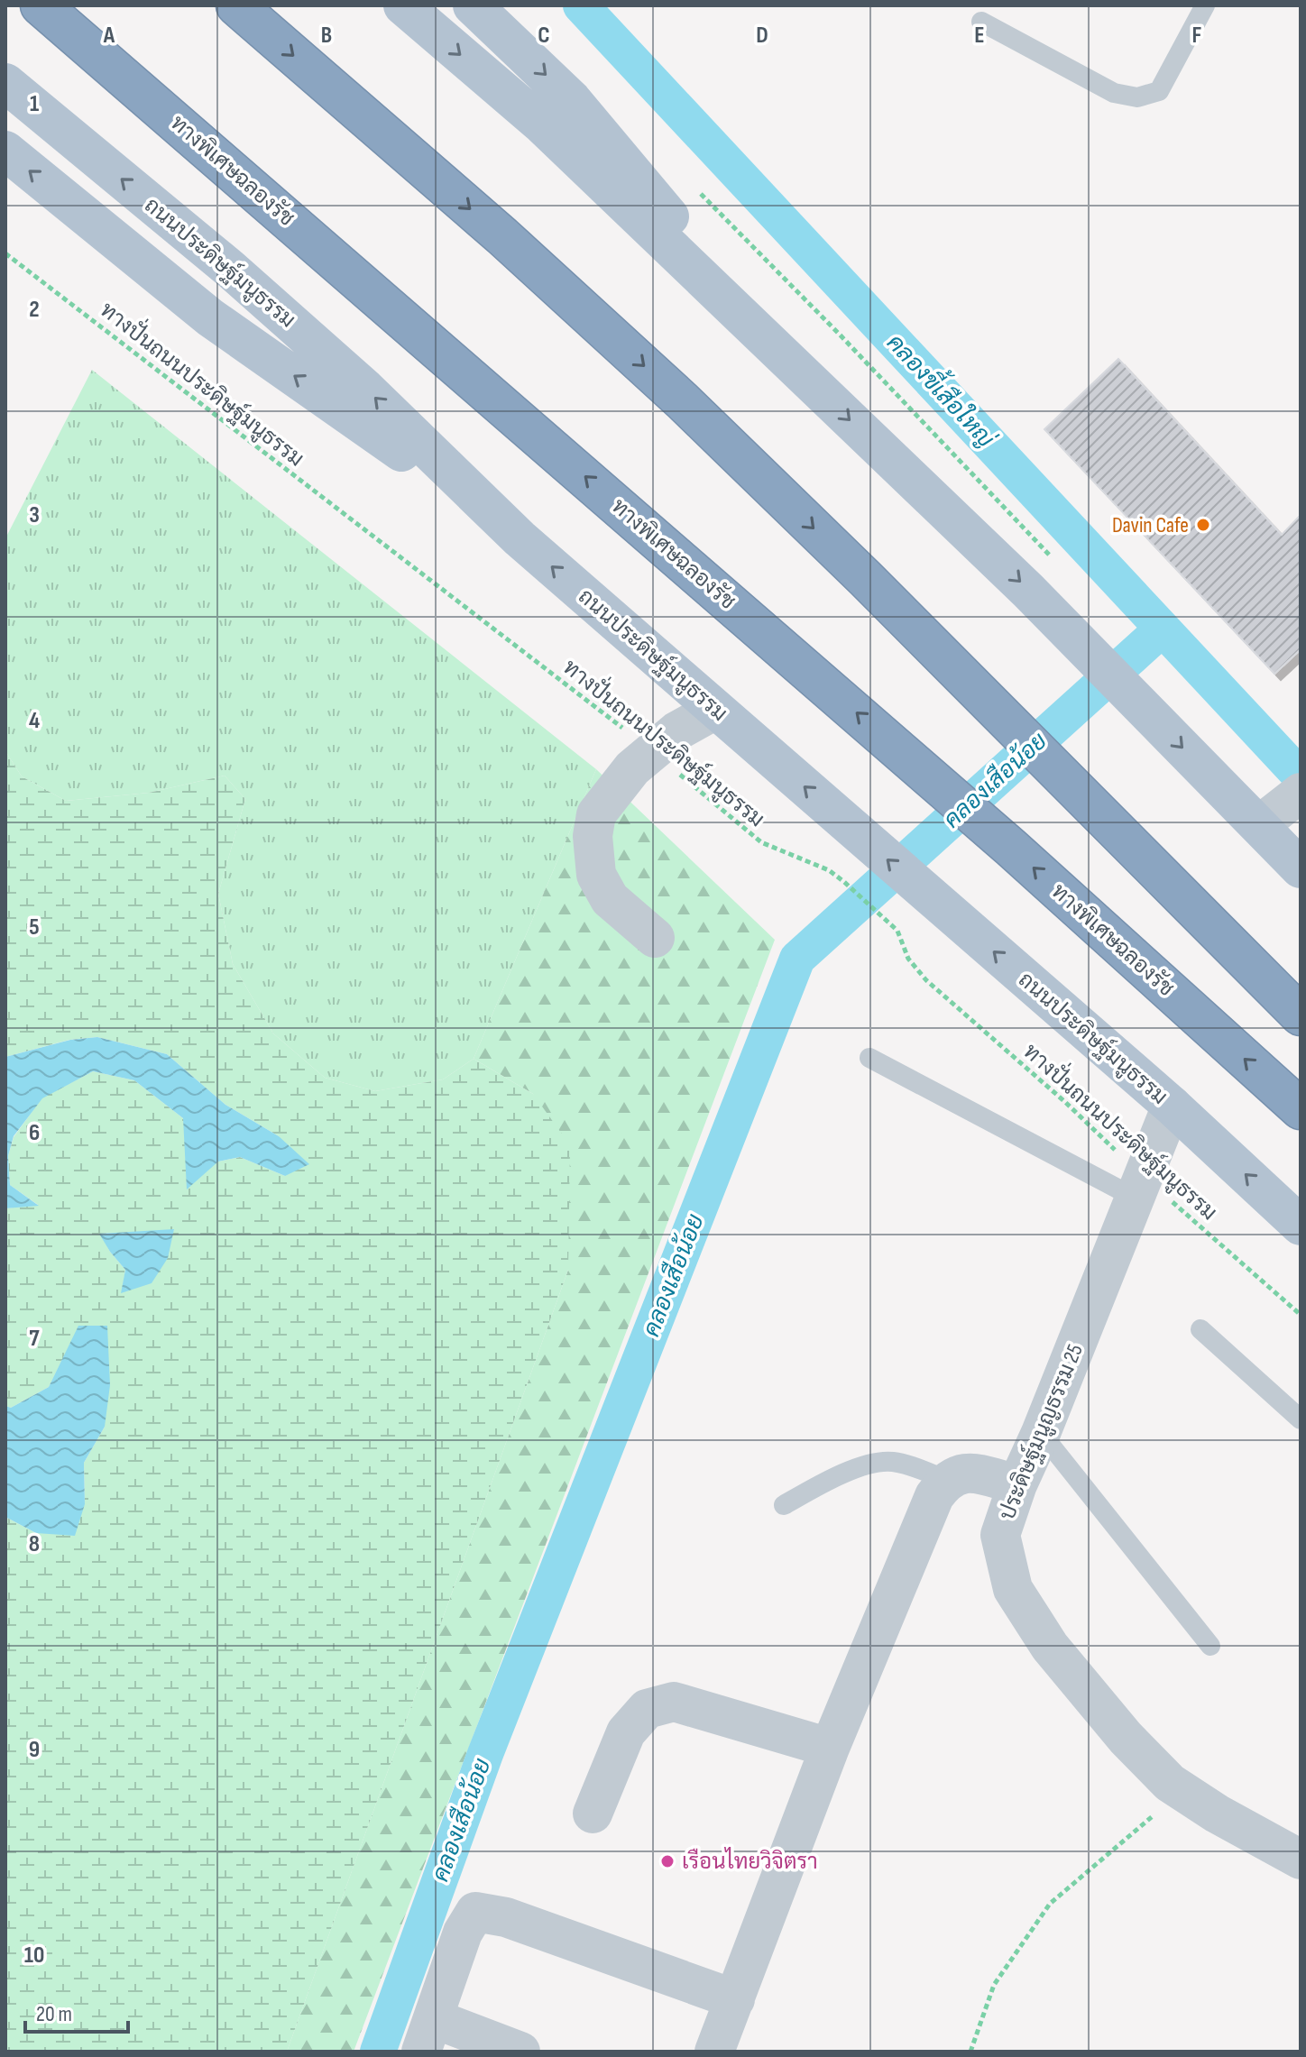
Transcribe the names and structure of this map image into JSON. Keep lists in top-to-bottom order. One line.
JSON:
{"streets":{"highway":["ทางพิเศษฉลองรัช"],"main road":["ถนนประดิษฐ์มนูธรรม"],"street":["ประดิษฐ์มนูญธรรม 25"],"path":["ทางปั่นถนนประดิษฐ์มนูธรรม"]},"crossings":[["ถนนประดิษฐ์มนูธรรม","ประดิษฐ์มนูญธรรม 25"],["ทางปั่นถนนประดิษฐ์มนูธรรม","ประดิษฐ์มนูญธรรม 25"]],"water":["คลองขี้เสือใหญ่","คลองเสือน้อย"],"places":["Davin Cafe","เรือนไทยวิจิตรา"],"scale_bar":"20 m","grid":{"columns":["A","B","C","D","E","F"],"rows":["1","2","3","4","5","6","7","8","9","10"]}}
